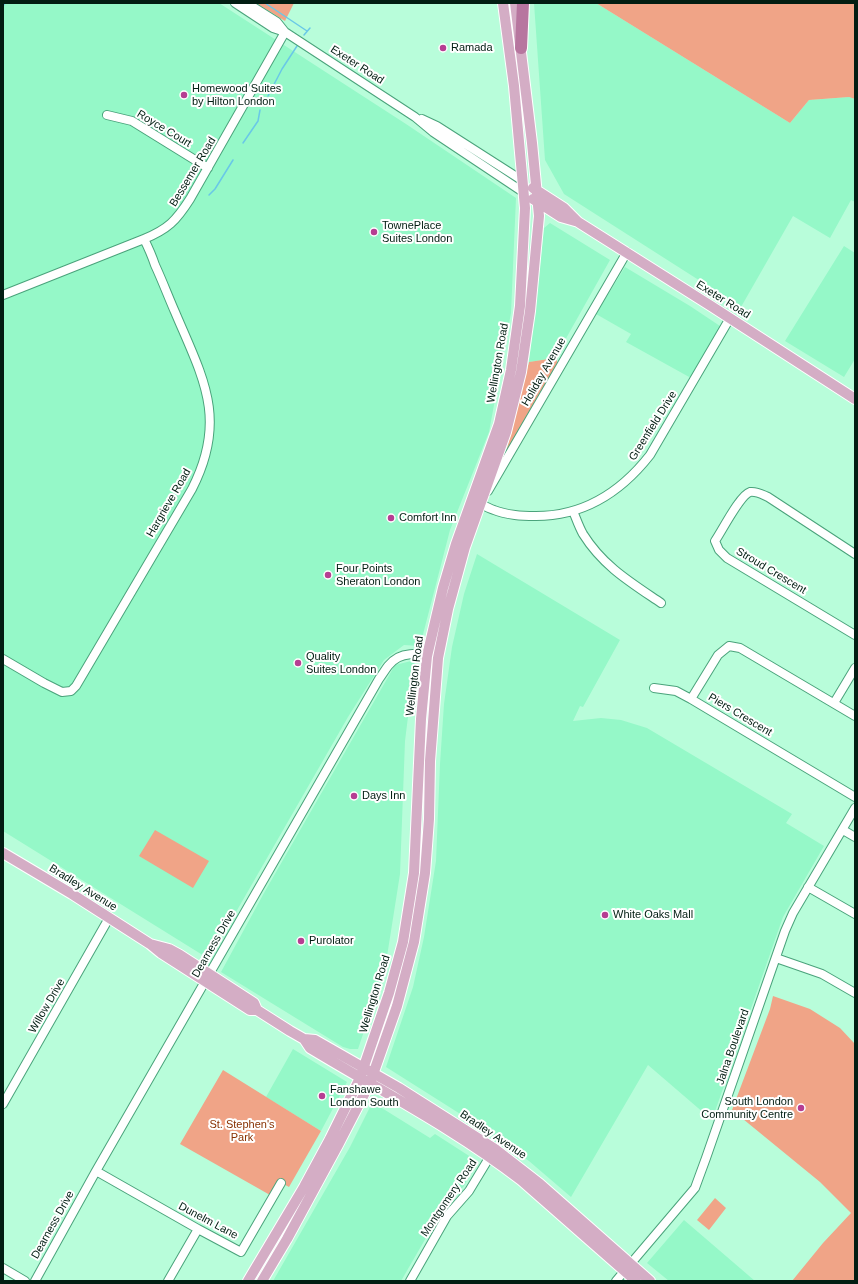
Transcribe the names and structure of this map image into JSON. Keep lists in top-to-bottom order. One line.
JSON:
{"streets":{"main road":["Exeter Road","Wellington Road","Bradley Avenue"],"street":["Royce Court","Bessemer Road","Holiday Avenue","Greenfield Drive","Hargrieve Road","Stroud Crescent","Piers Crescent","Dearness Drive","Willow Drive","Jalna Boulevard","Montgomery Road","Dunelm Lane"]},"crossings":[["Exeter Road","Bessemer Road"],["Exeter Road","Wellington Road"],["Exeter Road","Holiday Avenue"],["Exeter Road","Greenfield Drive"],["Royce Court","Bessemer Road"],["Bessemer Road","Hargrieve Road"],["Wellington Road","Holiday Avenue"],["Wellington Road","Greenfield Drive"],["Wellington Road","Bradley Avenue"],["Wellington Road","Dearness Drive"],["Holiday Avenue","Greenfield Drive"],["Bradley Avenue","Dearness Drive"],["Bradley Avenue","Willow Drive"],["Bradley Avenue","Jalna Boulevard"],["Bradley Avenue","Montgomery Road"],["Dearness Drive","Dunelm Lane"]],"parks":["St. Stephen's Park"],"places":["Ramada","Homewood Suites by Hilton London","TownePlace Suites London","Comfort Inn","Four Points Sheraton London","Quality Suites London","Days Inn","White Oaks Mall","Purolator","Fanshawe London South","South London Community Centre"]}
